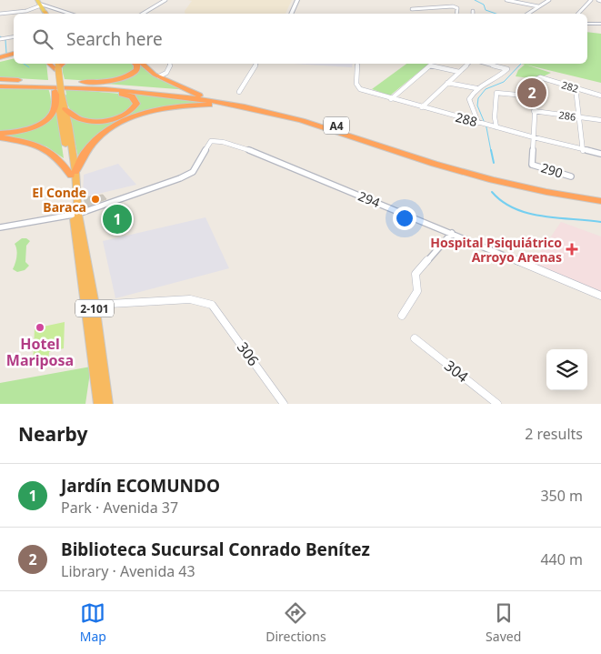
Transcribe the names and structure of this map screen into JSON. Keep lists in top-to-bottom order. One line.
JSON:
{"streets":{"highway":["A4","2-101"],"street":["282","286","288","290","294","306","304"]},"crossings":[["288","290"],["294","2-101"],["2-101","306"]],"places":{"other":["El Conde Baraca","Hotel Mariposa"],"health":["Hospital Psiquiátrico Arroyo Arenas"]},"page":{"search":"Search here","pins":["2","1"],"heading":["Nearby","2 results"],"list":[{"mark":"1","name":"Jardín ECOMUNDO","note":"Park · Avenida 37","value":"350 m"},{"mark":"2","name":"Biblioteca Sucursal Conrado Benítez","note":"Library · Avenida 43","value":"440 m"}],"nav":["Map","Directions","Saved"]}}
